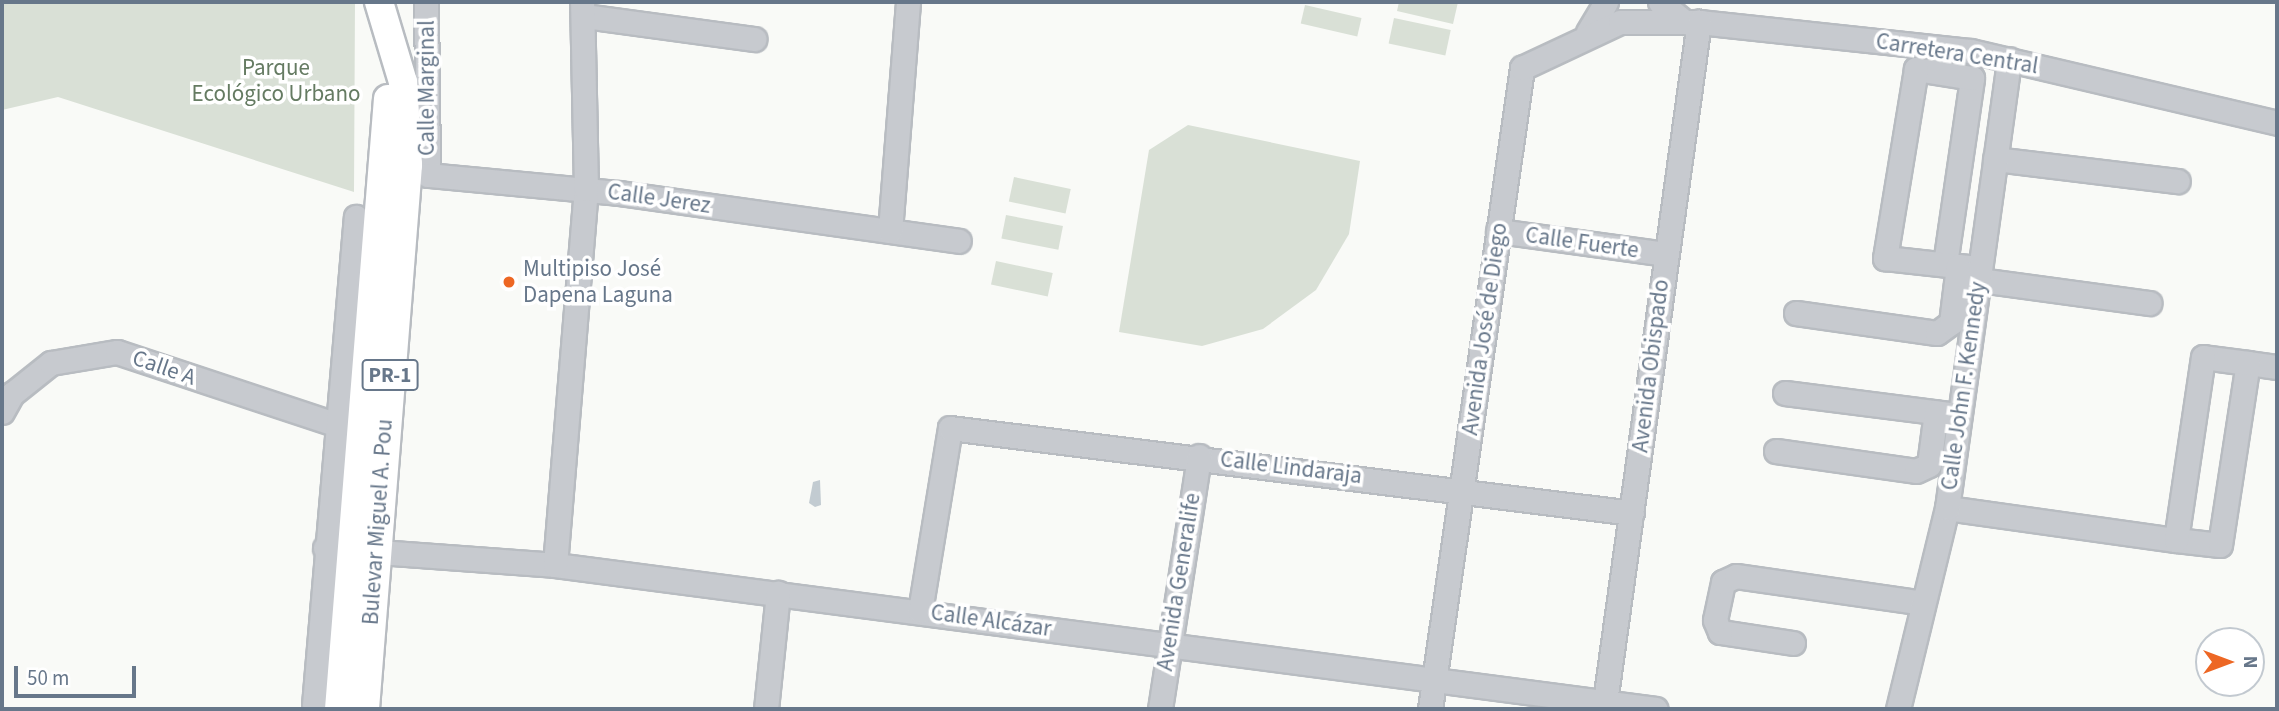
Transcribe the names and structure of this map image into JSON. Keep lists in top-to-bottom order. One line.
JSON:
{"streets":{"main road":["PR-1","Bulevar Miguel A. Pou"],"street":["Carretera Central","Calle Marginal","Calle Jerez","Calle Fuerte","Avenida José de Diego","Avenida Obispado","Calle A","Calle John F. Kennedy","Calle Lindaraja","Avenida Generalife","Calle Alcázar"]},"crossings":[["Carretera Central","Avenida José de Diego"],["Carretera Central","Avenida Obispado"],["Carretera Central","Calle John F. Kennedy"],["Calle Marginal","Calle Jerez"],["Calle Fuerte","Avenida José de Diego"],["Calle Fuerte","Avenida Obispado"],["Avenida José de Diego","Calle Lindaraja"],["Avenida José de Diego","Calle Alcázar"],["Avenida Obispado","Calle Lindaraja"],["Avenida Obispado","Calle Alcázar"],["Calle Lindaraja","Avenida Generalife"],["Calle Lindaraja","Calle Alcázar"],["Bulevar Miguel A. Pou","Calle Alcázar"],["Avenida Generalife","Calle Alcázar"]],"parks":["Parque Ecológico Urbano"],"places":["Multipiso José Dapena Laguna"],"scale_bar":"50 m","north":"right"}
